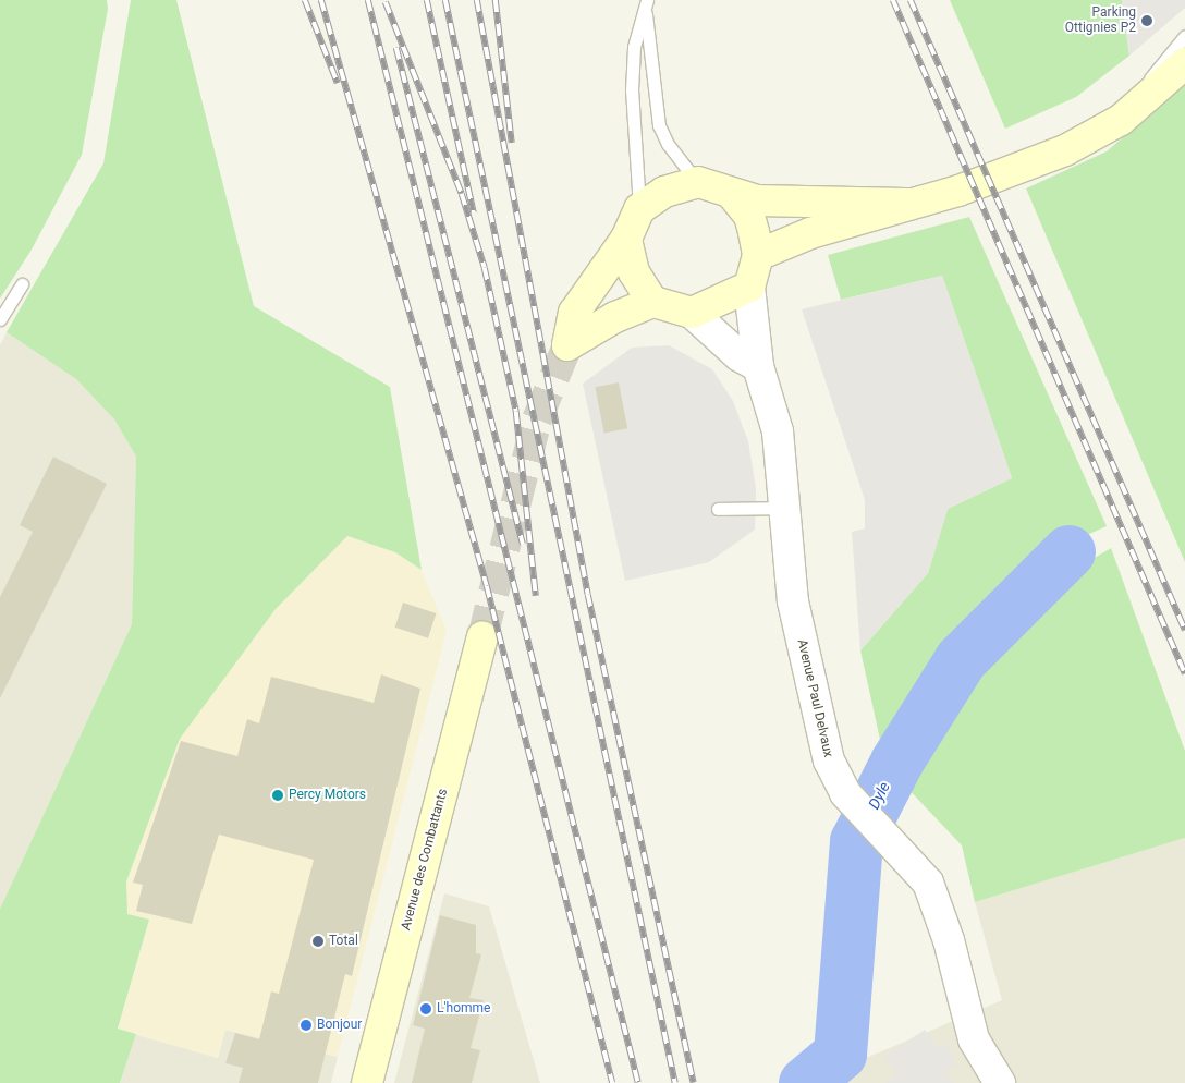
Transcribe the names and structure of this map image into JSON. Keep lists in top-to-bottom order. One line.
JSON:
{"streets":{"main road":["Avenue des Combattants"],"street":["Avenue Paul Delvaux"]},"water":["Dyle"],"places":["Parking Ottignies P2","Percy Motors","Total","L'homme","Bonjour"]}
